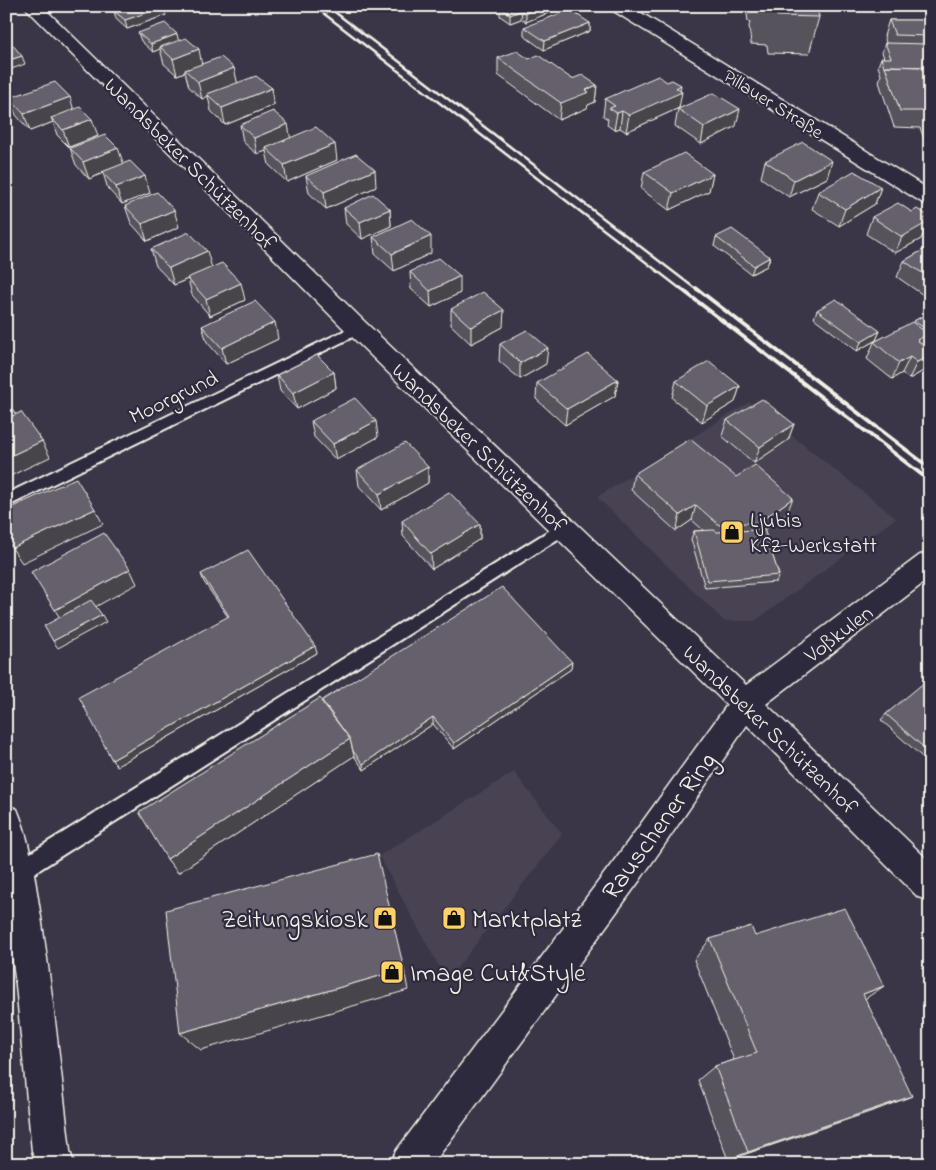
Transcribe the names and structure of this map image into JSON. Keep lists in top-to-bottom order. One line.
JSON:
{"streets":{"street":["Pillauer Straße","Wandsbeker Schützenhof","Voßkulen","Rauschener Ring"],"lane":["Moorgrund"]},"crossings":[["Wandsbeker Schützenhof","Moorgrund"],["Wandsbeker Schützenhof","Voßkulen"],["Wandsbeker Schützenhof","Rauschener Ring"],["Voßkulen","Rauschener Ring"]],"places":{"shop":["Ljubis Kfz-Werkstatt","Zeitungskiosk","Marktplatz","Image Cut&Style"]}}
